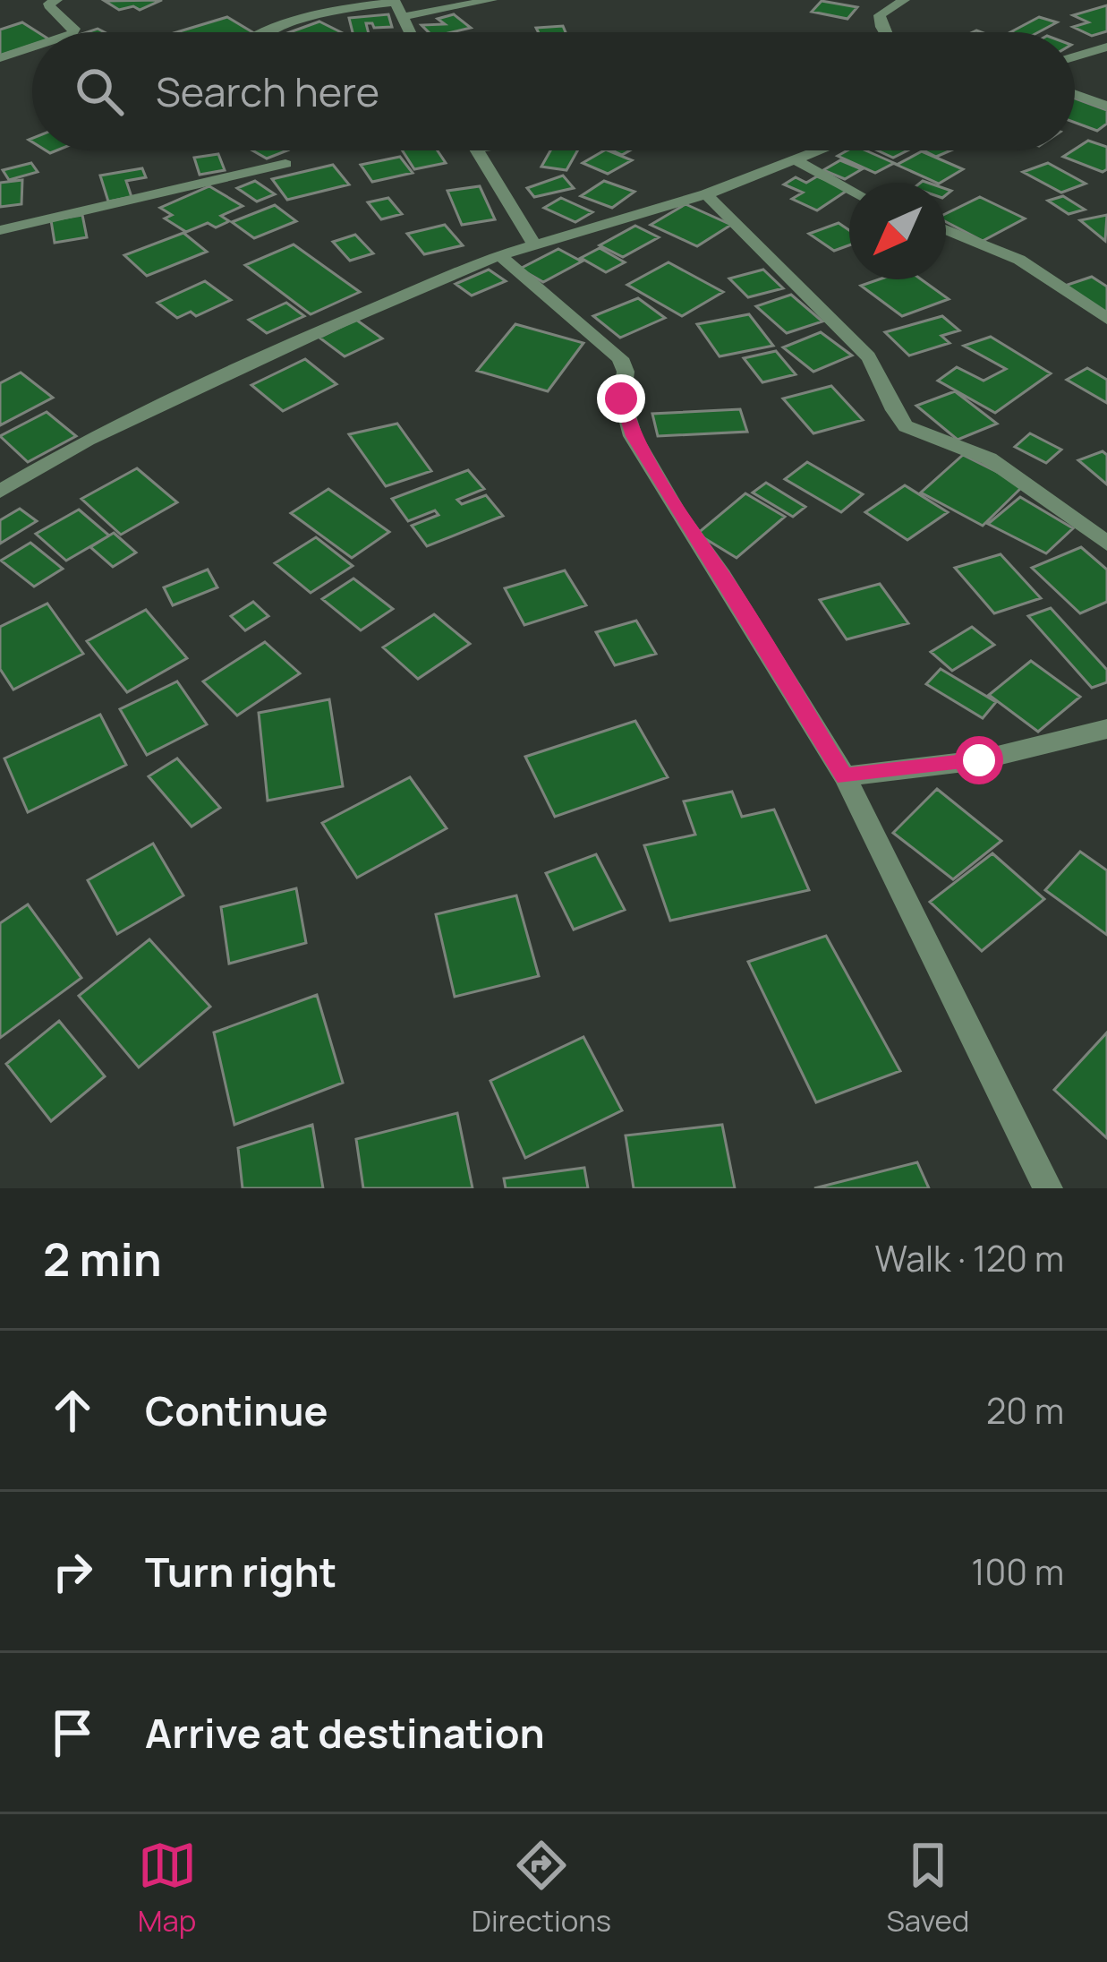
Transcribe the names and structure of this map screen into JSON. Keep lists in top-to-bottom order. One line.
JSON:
{"north":"bottom left","page":{"search":"Search here","heading":["2 min","Walk · 120 m"],"list":[["Continue","20 m"],["Turn right","100 m"],"Arrive at destination"],"nav":["Map","Directions","Saved"]}}
